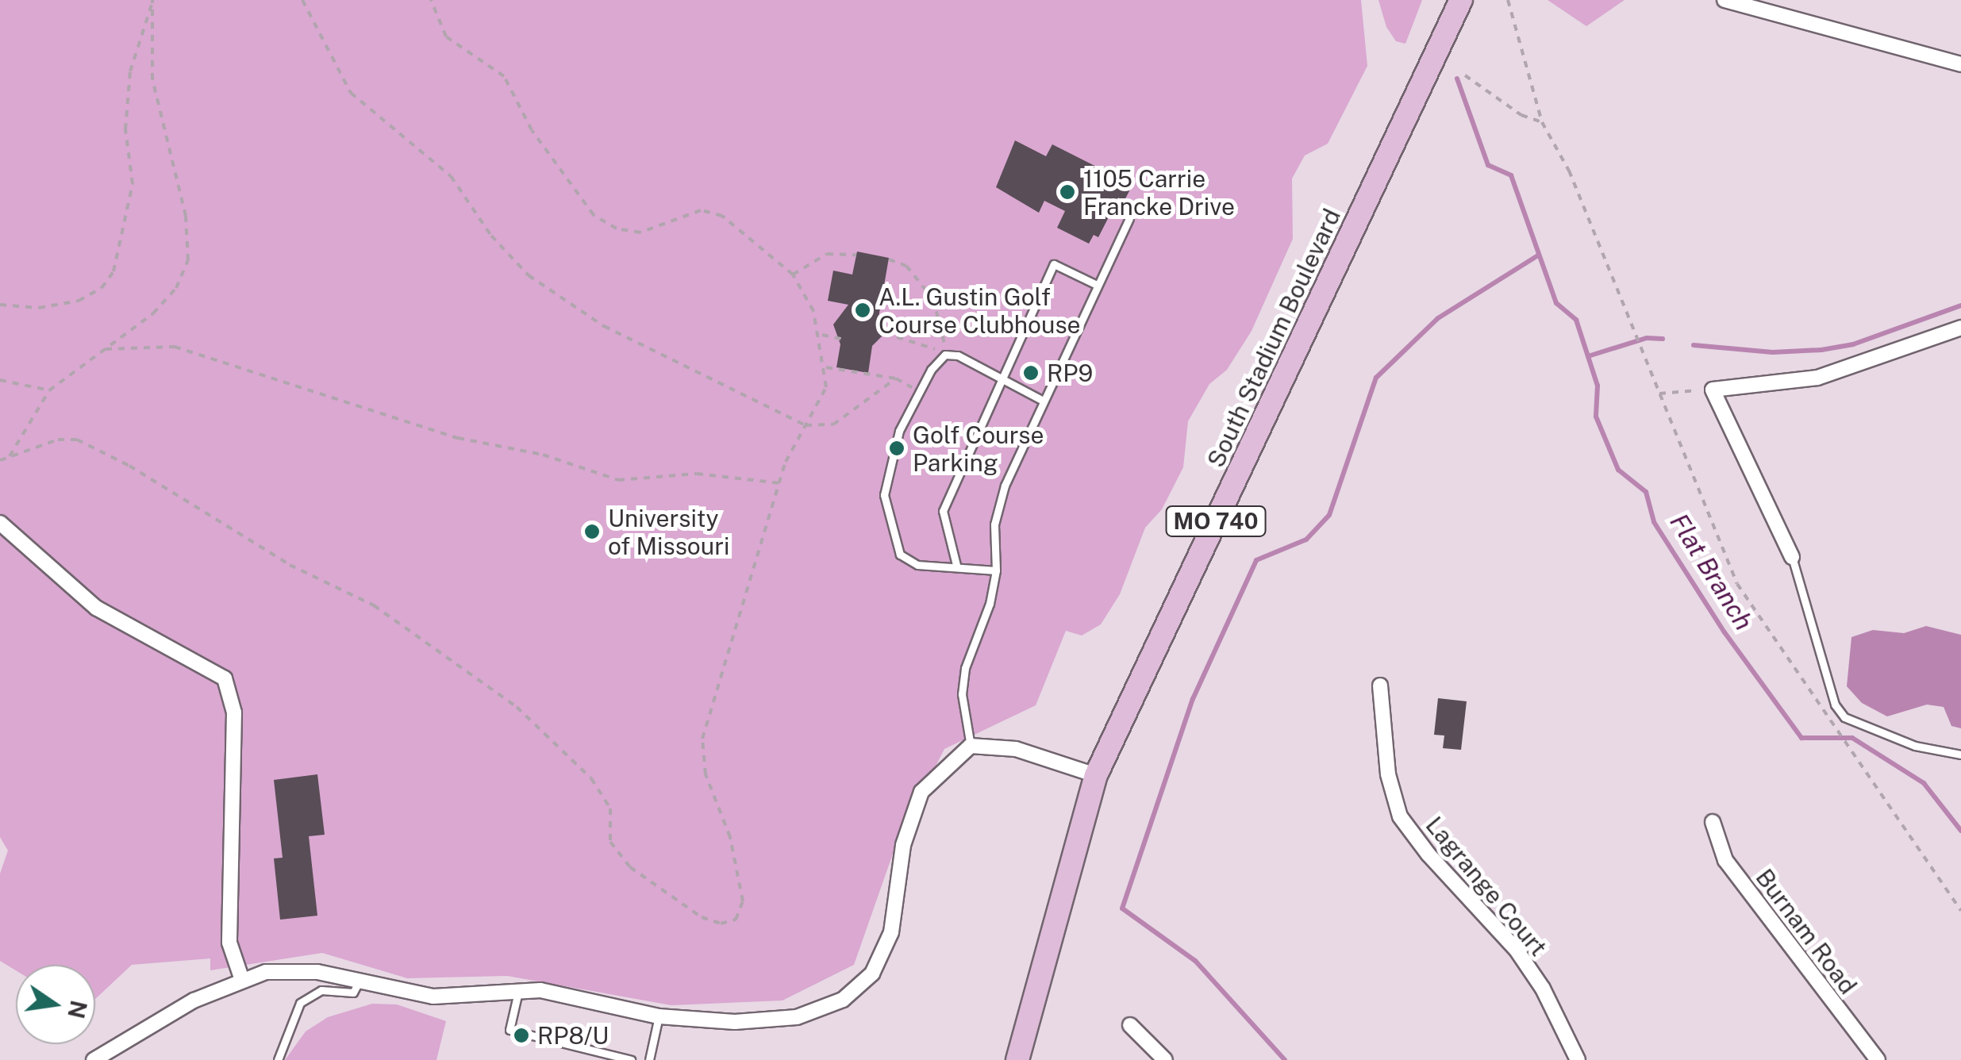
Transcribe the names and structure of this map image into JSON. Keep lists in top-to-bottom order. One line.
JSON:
{"streets":{"main road":["South Stadium Boulevard","MO 740"],"street":["Lagrange Court","Burnam Road"]},"water":["Flat Branch"],"places":["1105 Carrie Francke Drive","A.L. Gustin Golf Course Clubhouse","RP9","Golf Course Parking","University of Missouri","RP8/U"],"north":"right"}
